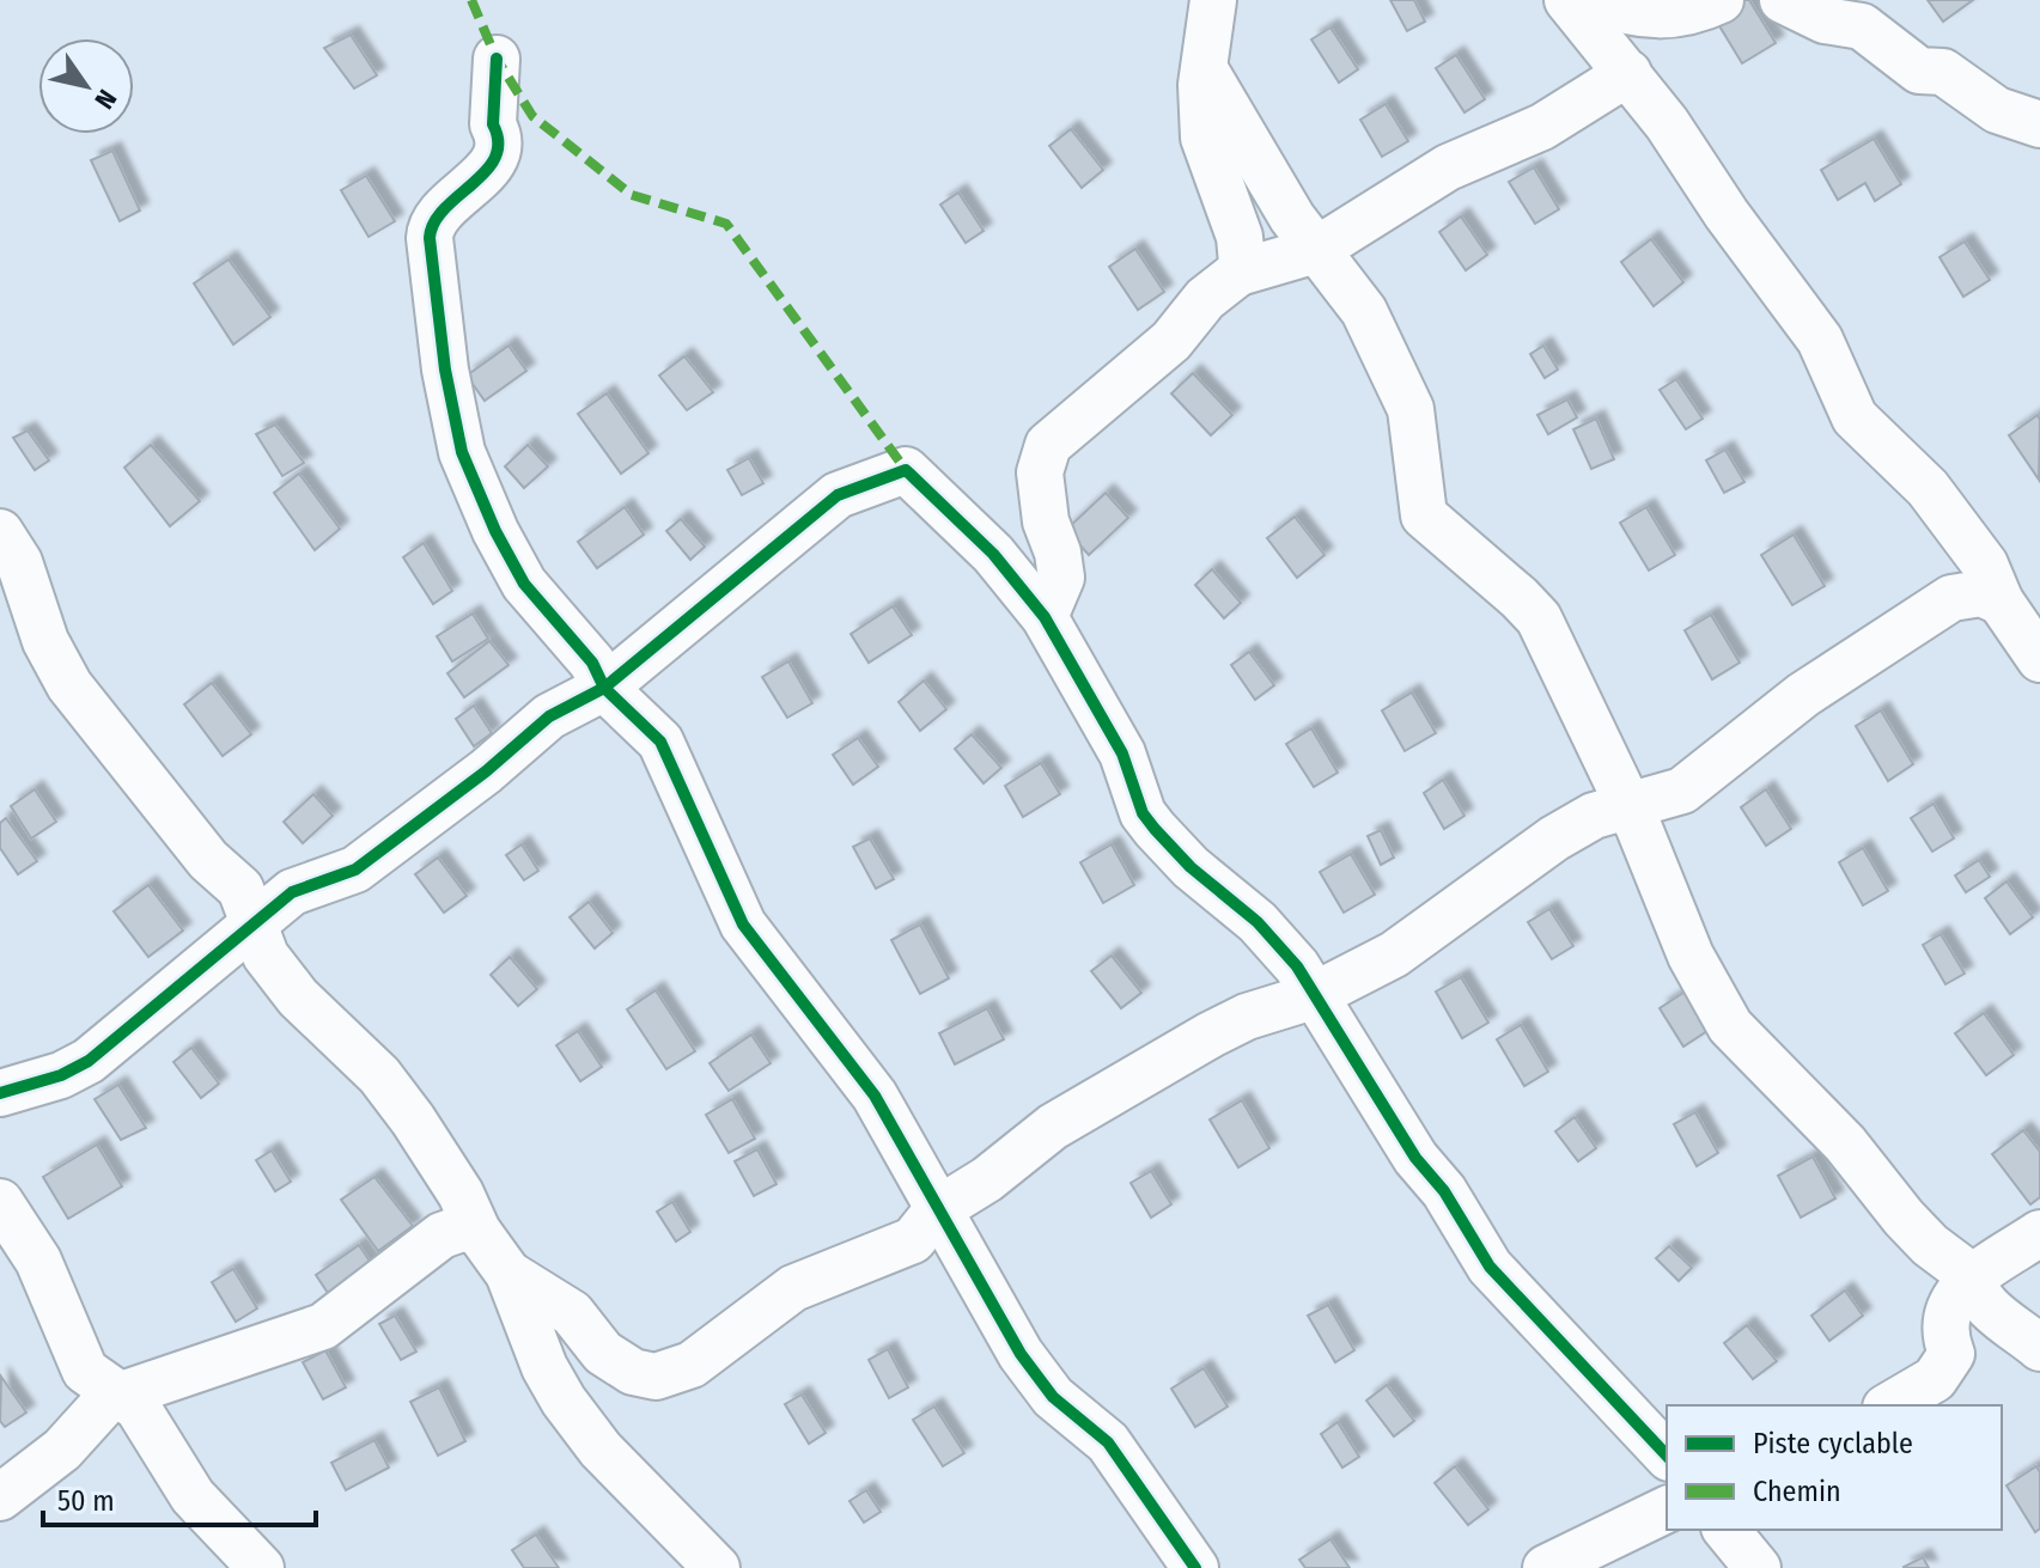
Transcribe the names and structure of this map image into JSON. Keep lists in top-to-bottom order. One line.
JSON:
{"legend":["Piste cyclable","Chemin"],"scale_bar":"50 m","north":"bottom right"}
